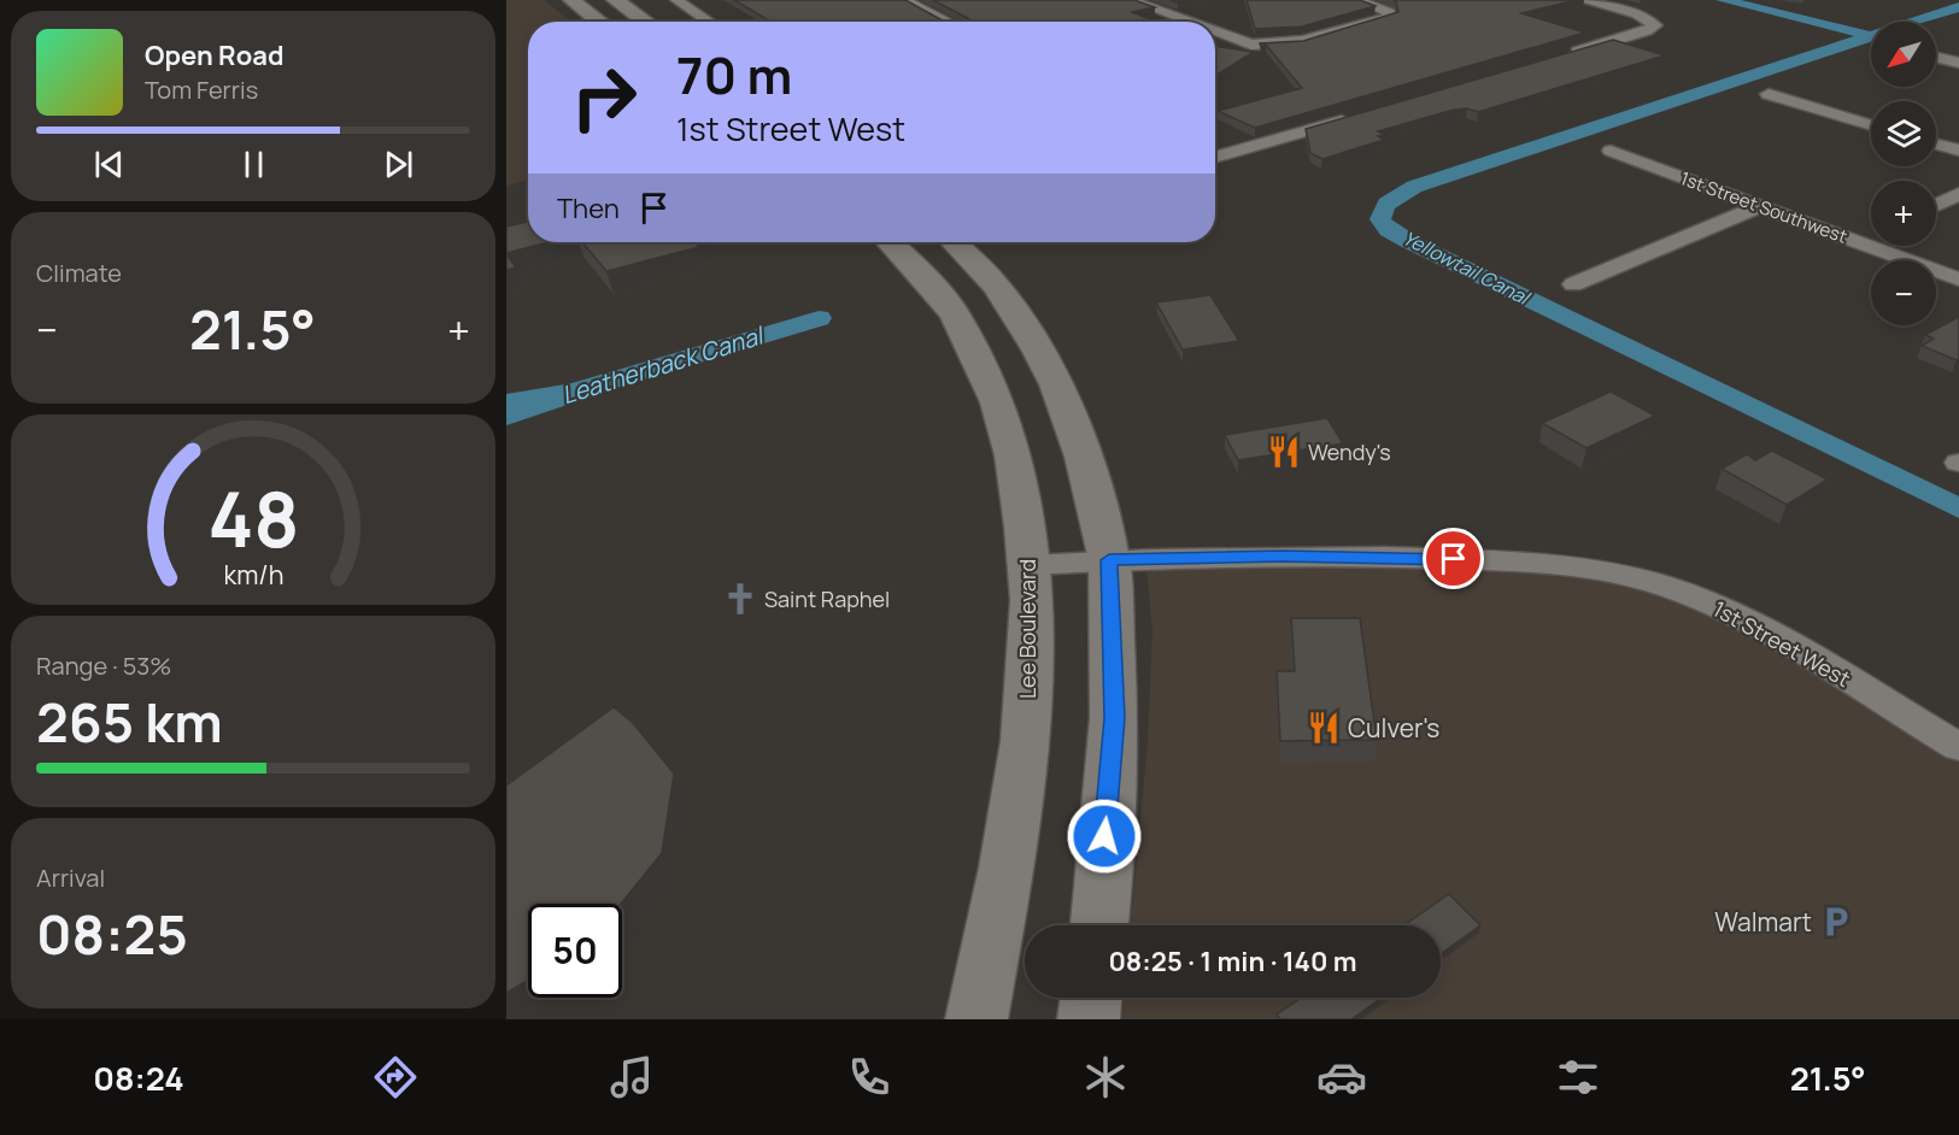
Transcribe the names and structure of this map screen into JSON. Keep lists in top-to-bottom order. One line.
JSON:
{"streets":{"main road":["Lee Boulevard"],"street":["1st Street Southwest","1st Street West"]},"crossings":[["Lee Boulevard","1st Street West"]],"water":["Yellowtail Canal","Leatherback Canal"],"places":{"restaurant":["Wendy's","Culver's"],"church":["Saint Raphel"],"parking":["Walmart"]},"north":"bottom left","page":{"map_buttons":["+","−"],"turn":["70 m","1st Street West"],"song":["Open Road","Tom Ferris"],"then":"Then","tile":["Climate",["Range · 53%","265 km"],["Arrival","08:25"]],"heat":["−","21.5°","+"],"limit":"50","trip":"08:25 · 1 min · 140 m","tabs":["08:24","21.5°"],"gauge":["48","km/h"]}}
